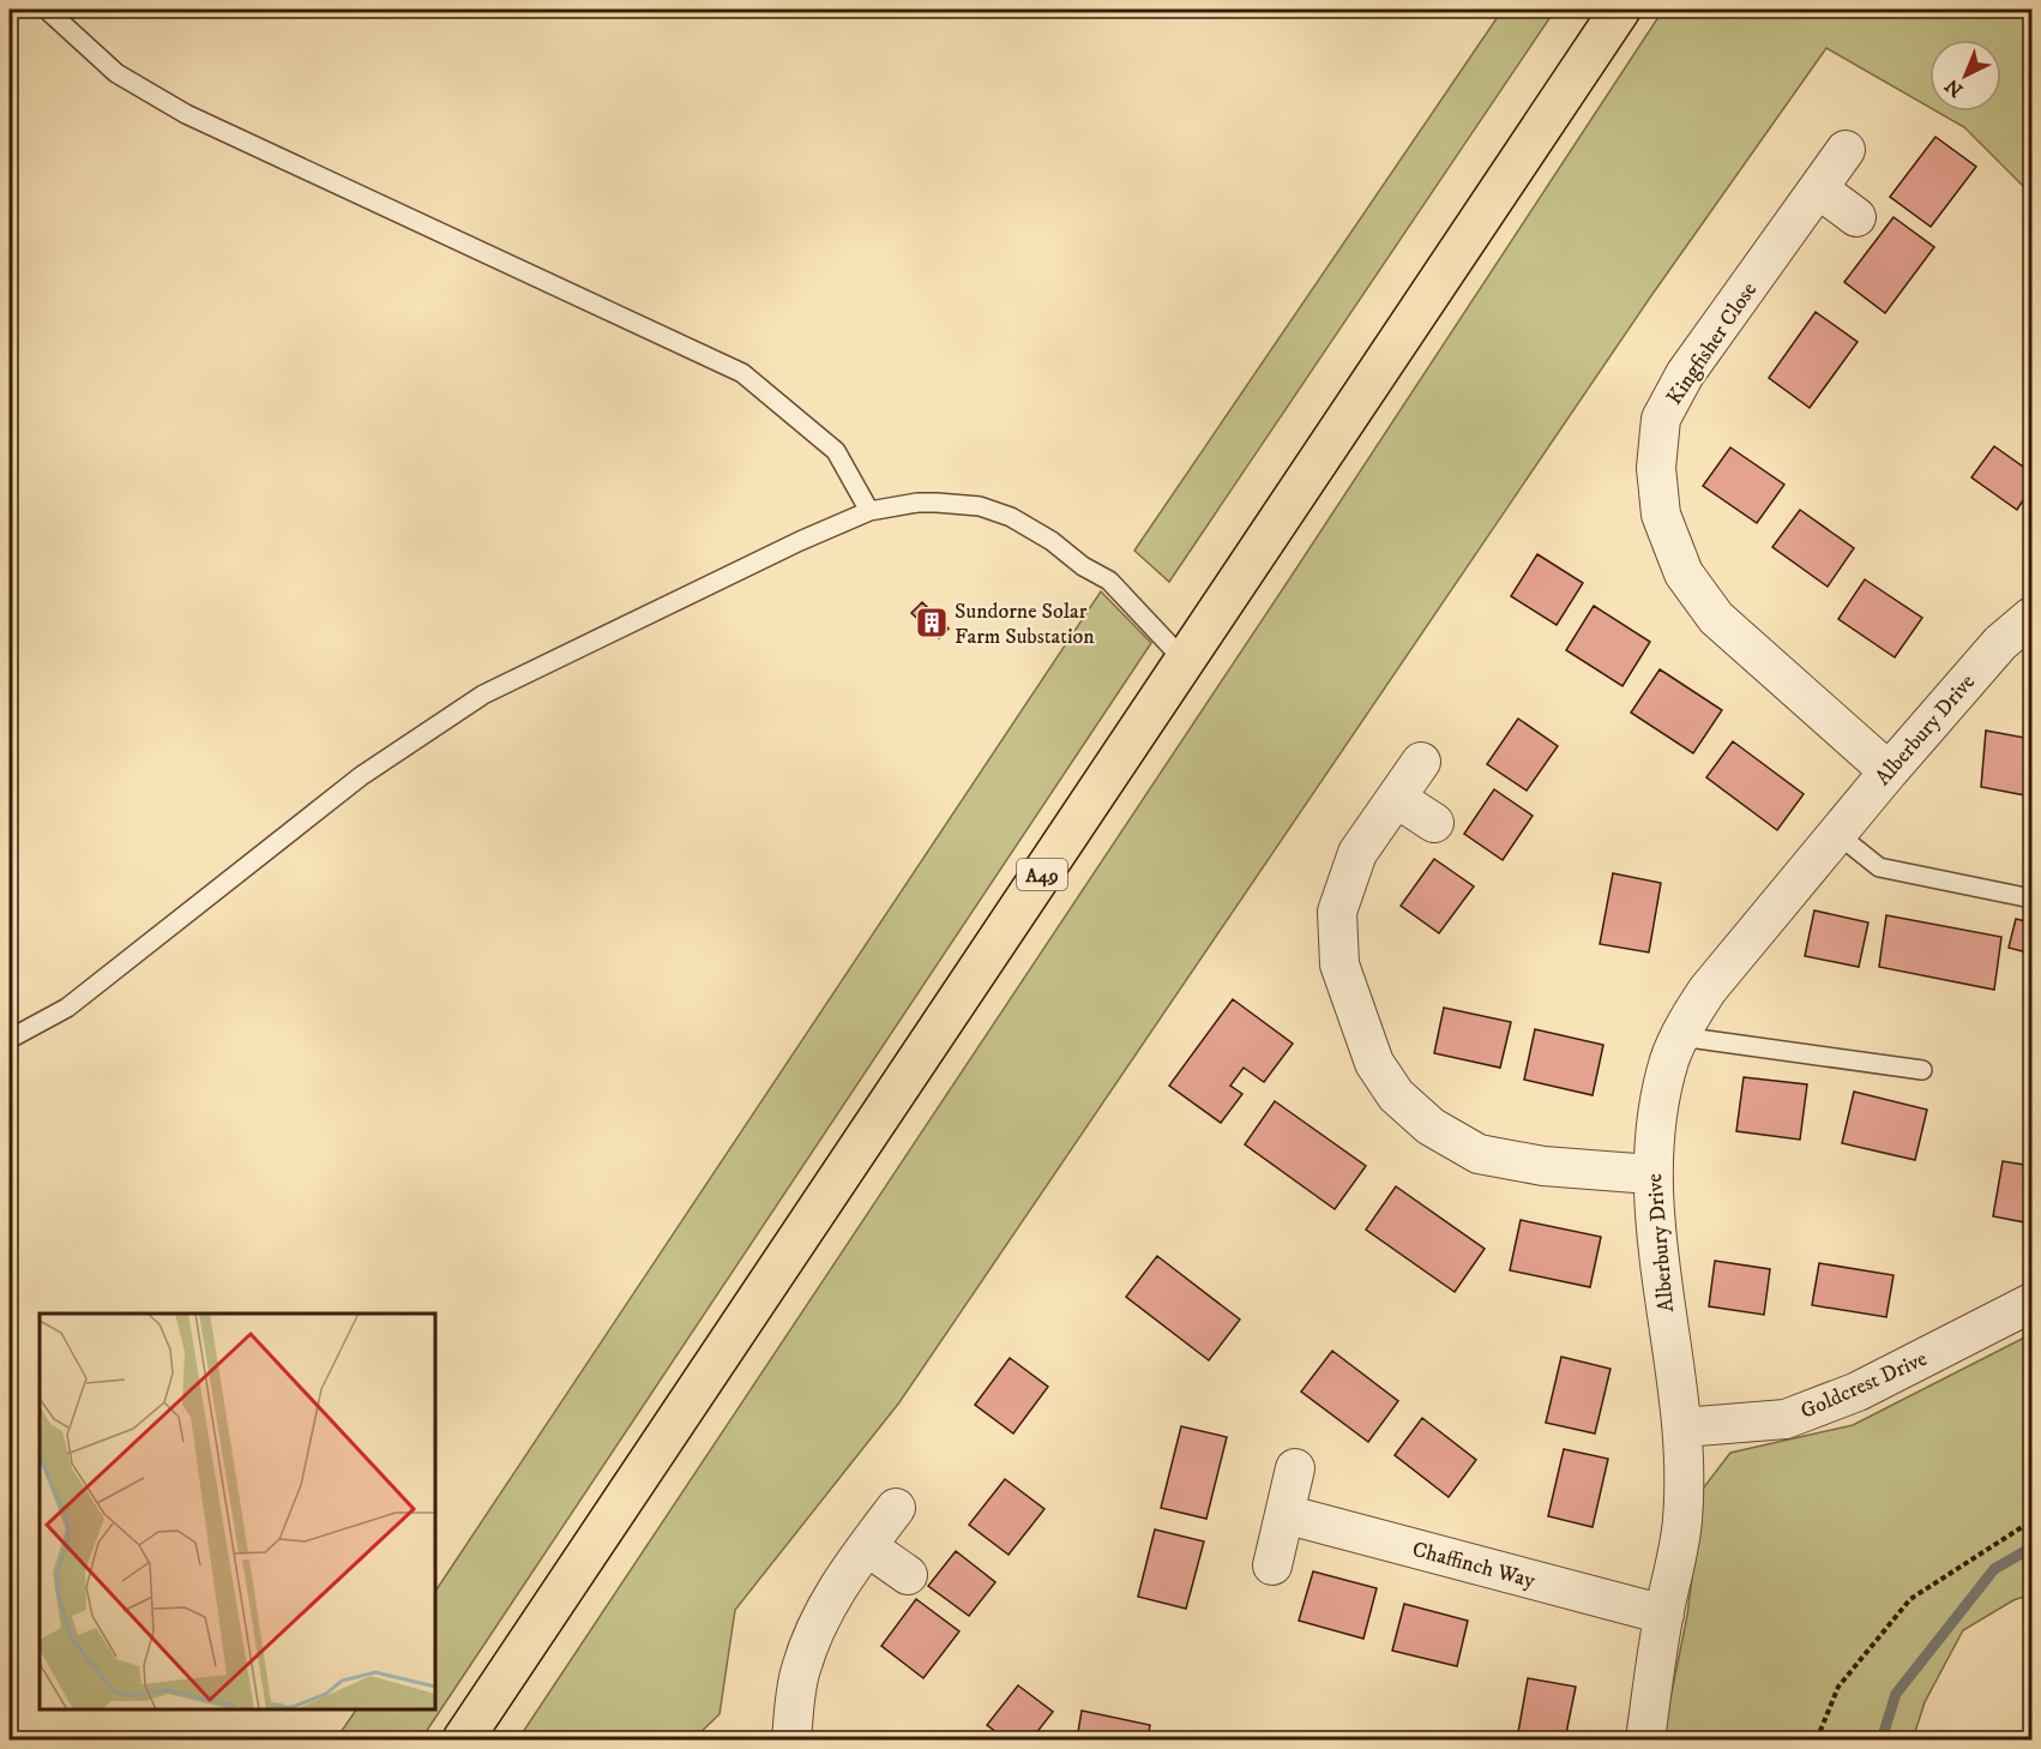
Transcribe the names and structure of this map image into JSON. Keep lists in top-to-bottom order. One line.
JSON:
{"streets":{"highway":["A49"],"street":["Kingfisher Close","Alberbury Drive","Goldcrest Drive","Chaffinch Way"]},"crossings":[["Kingfisher Close","Alberbury Drive"],["Alberbury Drive","Goldcrest Drive"],["Alberbury Drive","Chaffinch Way"]],"places":{"building":["Sundorne Solar Farm Substation"]},"north":"bottom left"}
